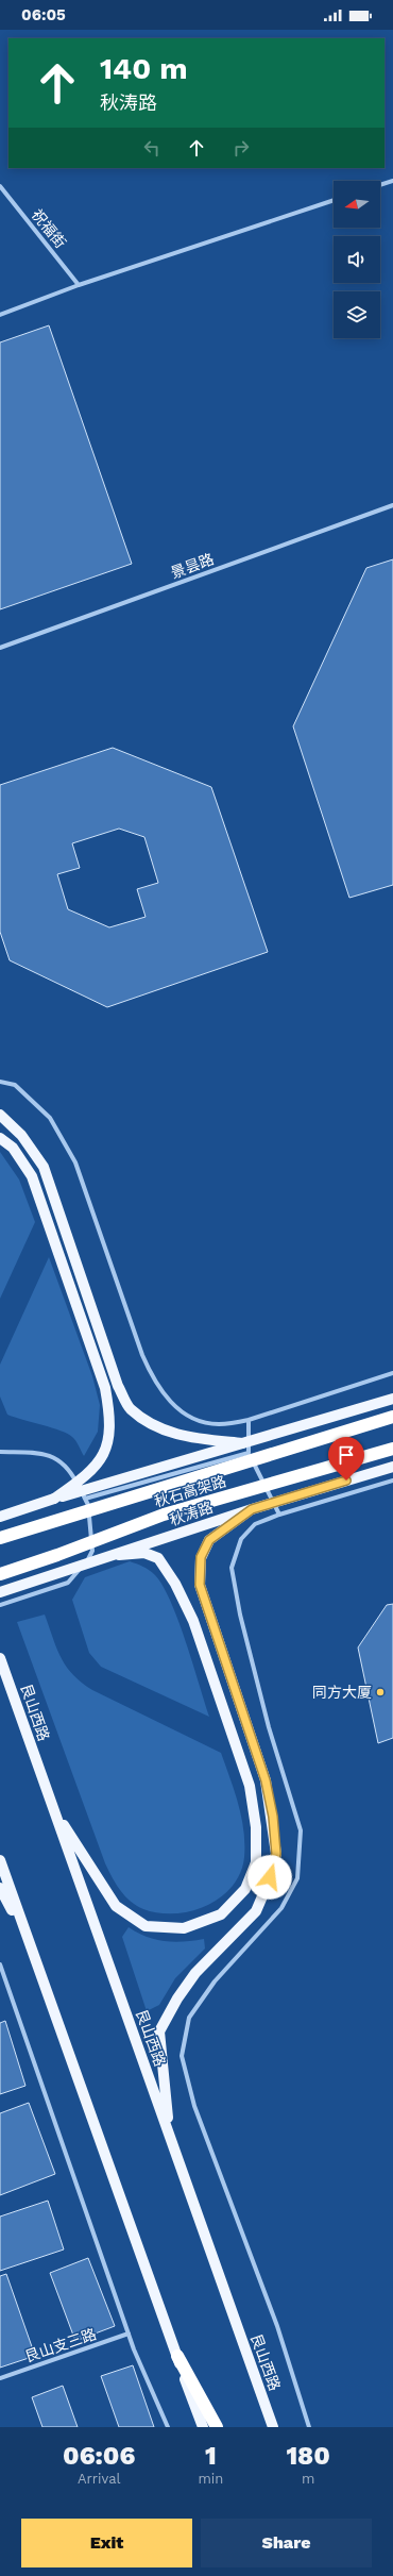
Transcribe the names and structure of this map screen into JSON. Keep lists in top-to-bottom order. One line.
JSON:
{"streets":{"highway":["秋石高架路"],"main road":["秋涛路","艮山西路"],"street":["祝福街","景昙路","艮山支三路"]},"places":["同方大厦"],"north":"left","page":{"status":"06:05","turn":["140 m","秋涛路"],"eta":["06:06","Arrival","1","min","180","m"],"buttons":["Exit","Share"]}}
